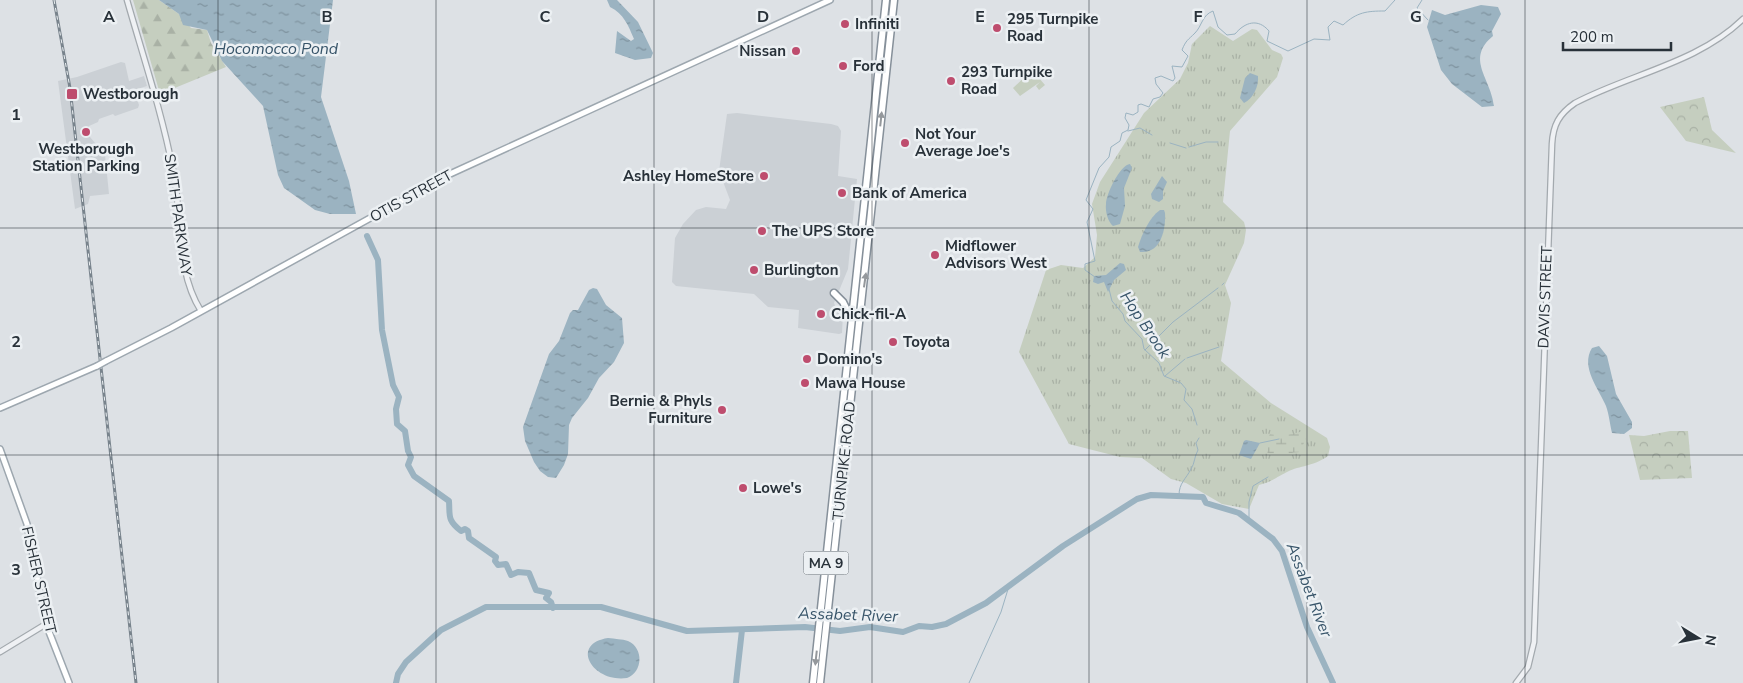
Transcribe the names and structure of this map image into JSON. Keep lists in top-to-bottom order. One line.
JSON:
{"streets":{"highway":["TURNPIKE ROAD","MA 9"],"main road":["OTIS STREET","FISHER STREET"],"street":["SMITH PARKWAY","DAVIS STREET"]},"crossings":[["OTIS STREET","SMITH PARKWAY"]],"water":["Hocomocco Pond","Hop Brook","Assabet River"],"places":{"other":["Infiniti","295 Turnpike Road","Nissan","Ford","293 Turnpike Road","Westborough Station Parking","Not Your Average Joe's","Ashley HomeStore","Bank of America","The UPS Store","Midflower Advisors West","Burlington","Chick-fil-A","Toyota","Domino's","Mawa House","Bernie & Phyls Furniture","Lowe's"],"transit":["Westborough"]},"scale_bar":"200 m","north":"right","grid":{"columns":["A","B","C","D","E","F","G"],"rows":["1","2","3"]}}
